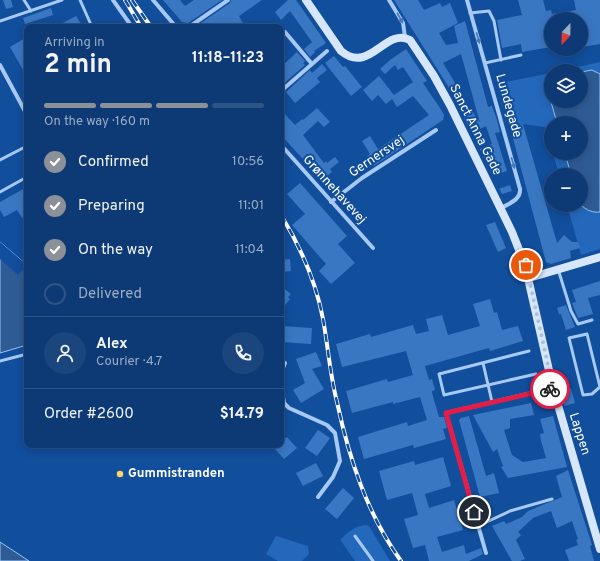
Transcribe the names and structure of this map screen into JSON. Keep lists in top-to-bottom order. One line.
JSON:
{"streets":{"main road":["Sanct Anna Gade","Lappen"],"street":["Lundegade","Gernersvej","Grønnehavevej"]},"crossings":[["Lundegade","Sanct Anna Gade"],["Sanct Anna Gade","Lappen"],["Gernersvej","Grønnehavevej"]],"one_way":["Lundegade"],"places":["Gummistranden"],"north":"bottom","page":{"map_buttons":["+","−"],"heading":["2 min","Arriving in","11:18–11:23"],"panel":["Alex","Courier · 4.7","Order #2600","$14.79"],"bar":"On the way · 160 m","list":[["Confirmed","10:56"],["Preparing","11:01"],["On the way","11:04"],"Delivered"]}}
